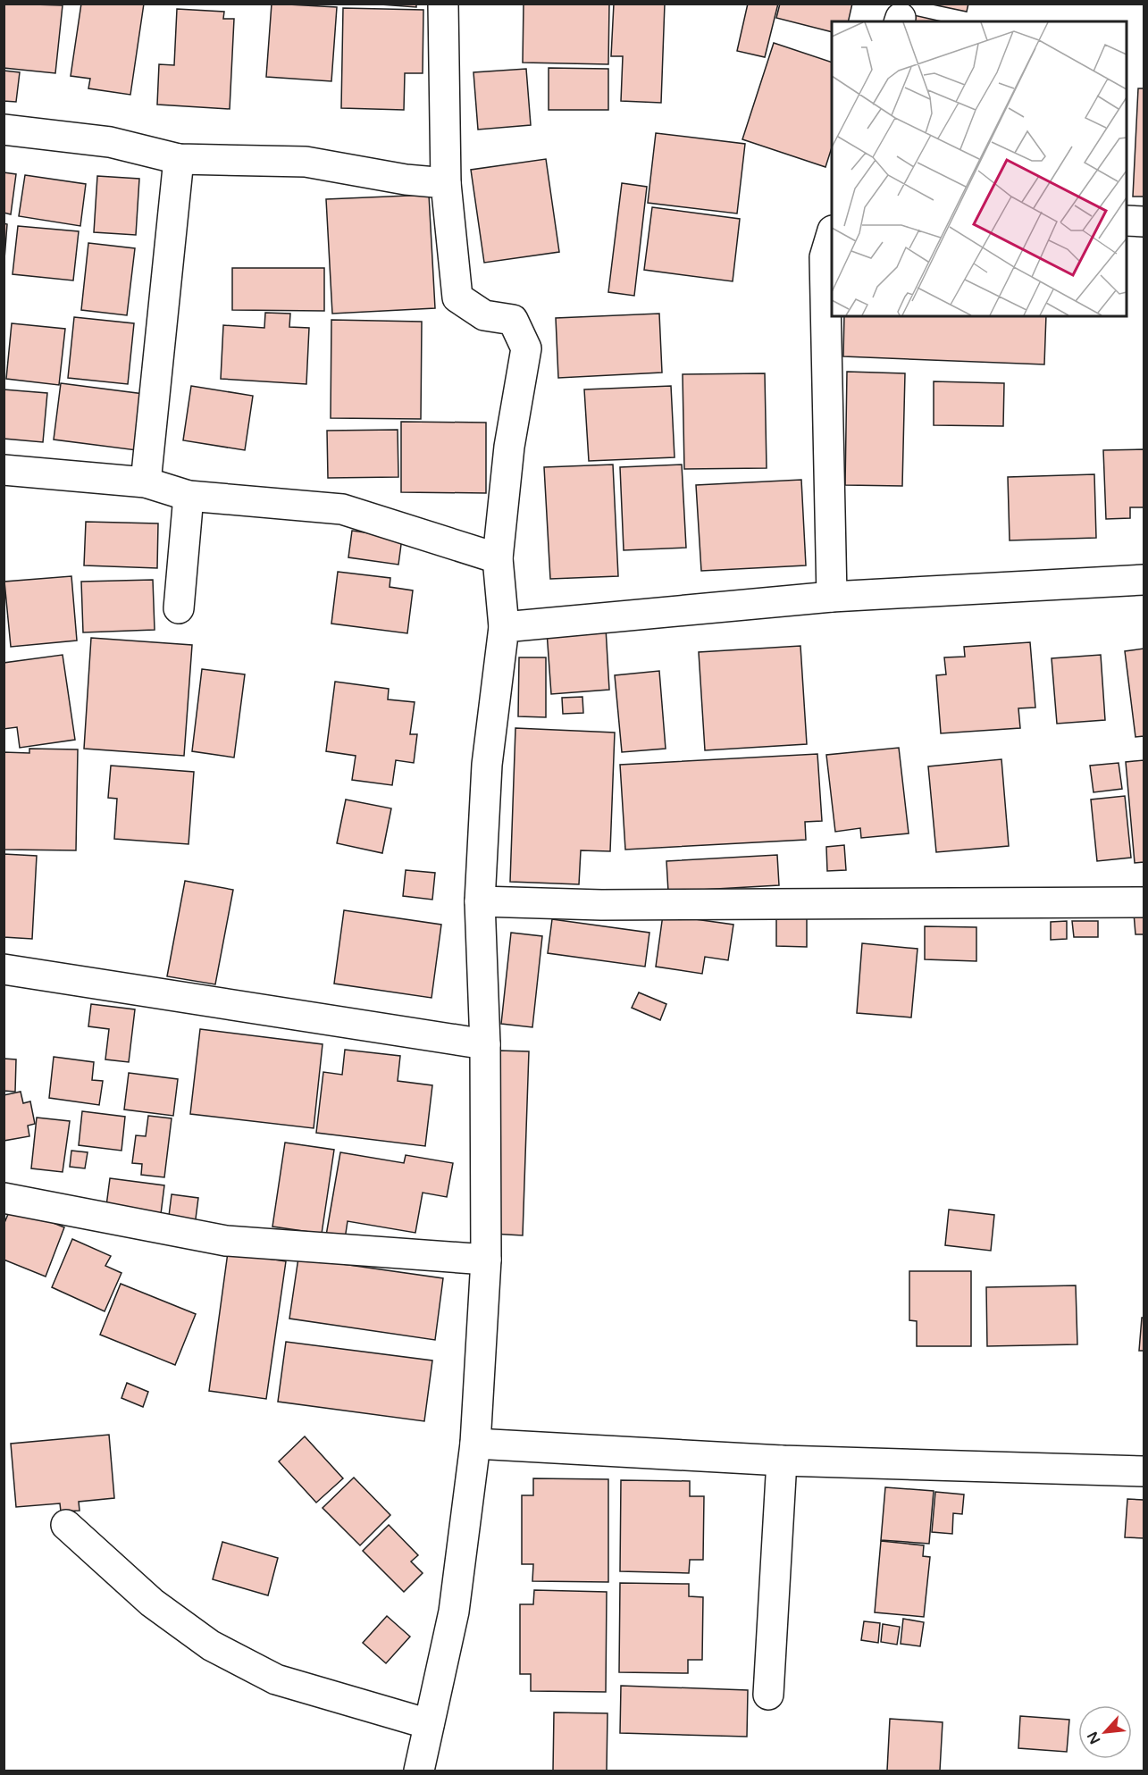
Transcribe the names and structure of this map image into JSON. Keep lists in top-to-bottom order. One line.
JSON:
{"north":"bottom left"}
